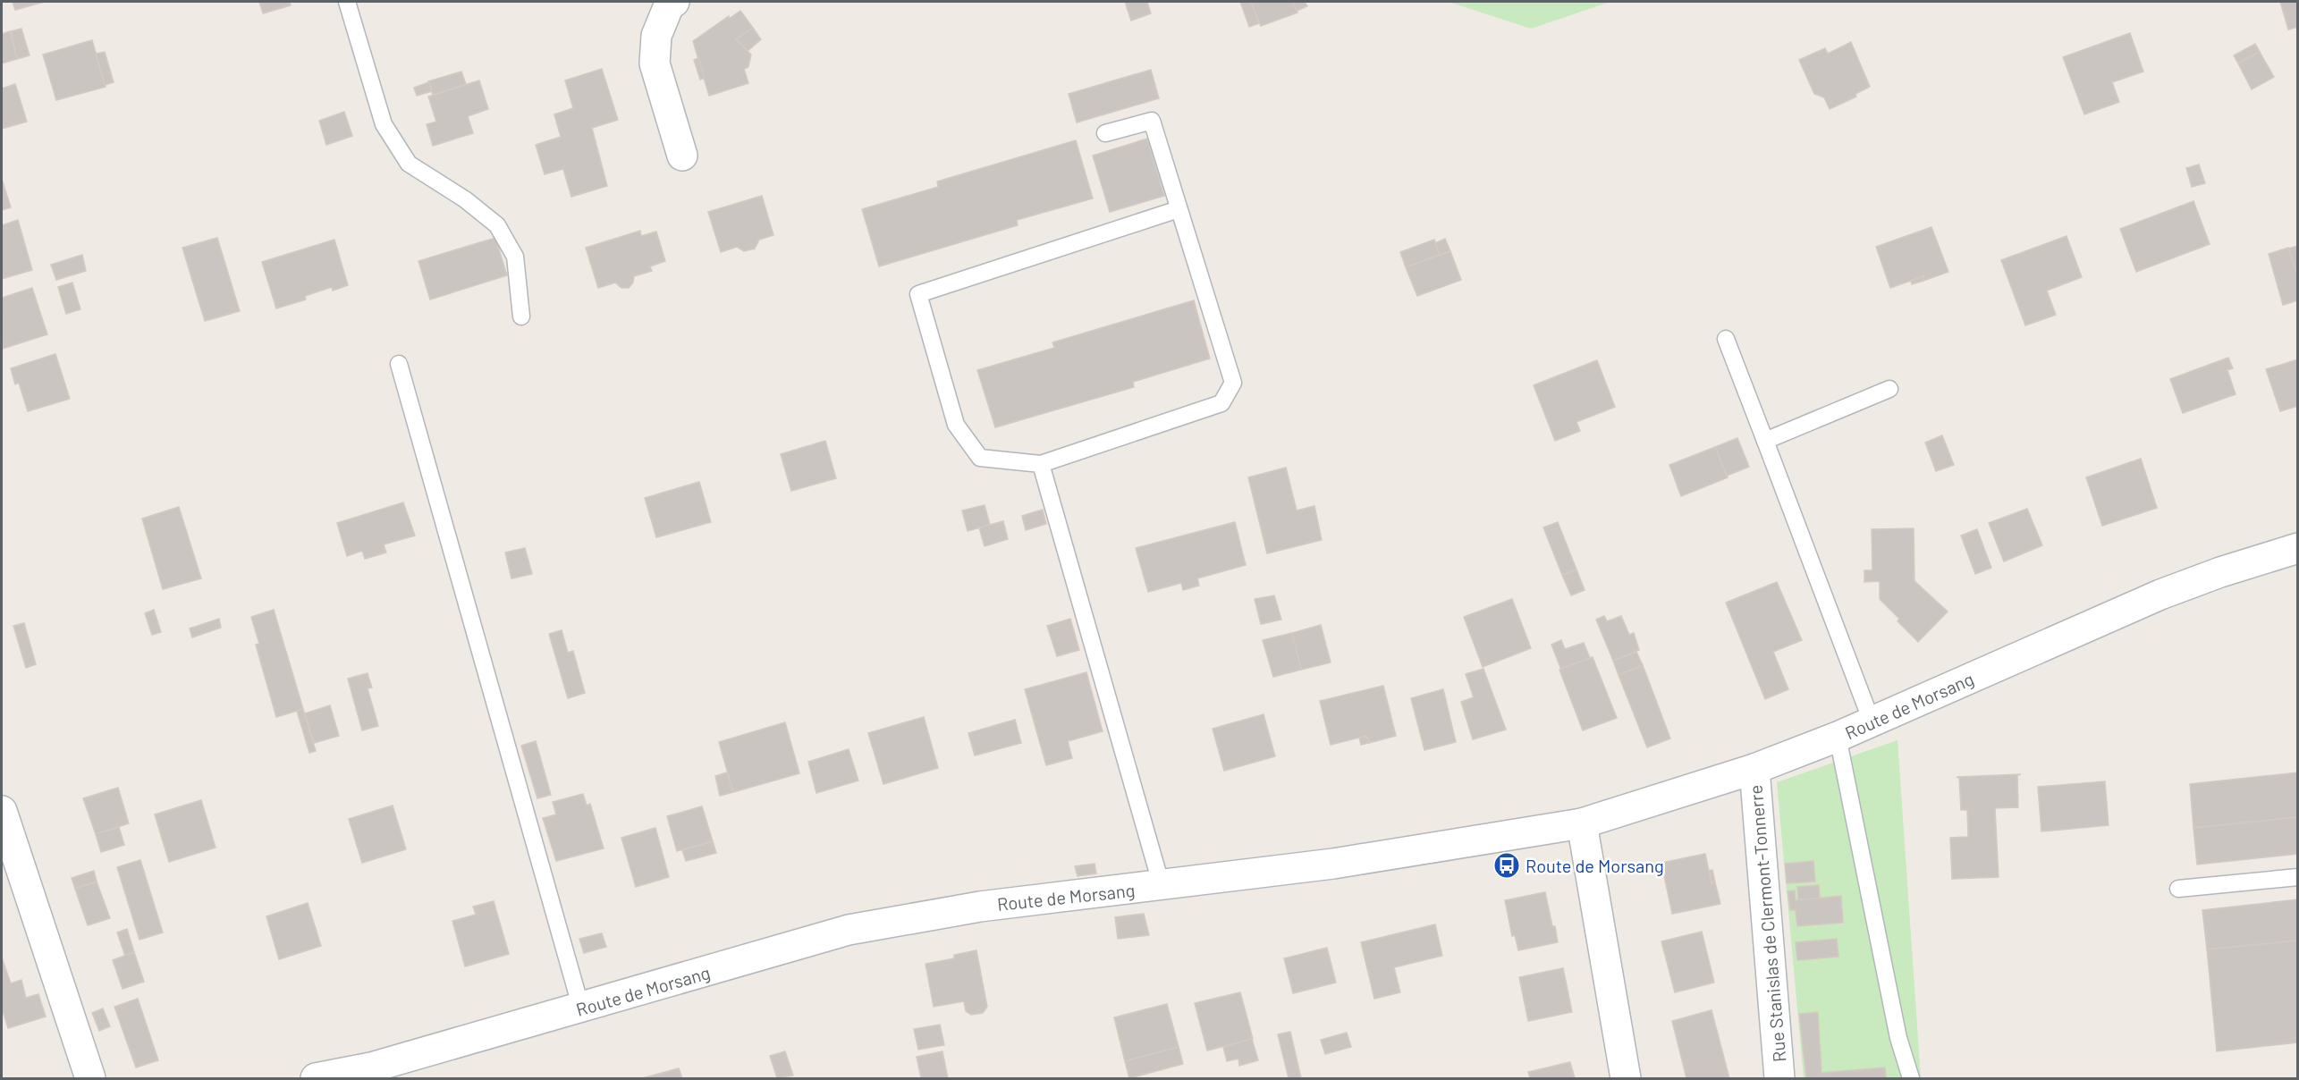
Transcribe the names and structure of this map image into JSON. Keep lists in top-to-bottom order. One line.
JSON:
{"streets":{"street":["Route de Morsang","Rue Stanislas de Clermont-Tonnerre"]},"crossings":[["Route de Morsang","Rue Stanislas de Clermont-Tonnerre"]],"places":{"bus stop":["Route de Morsang"]}}
